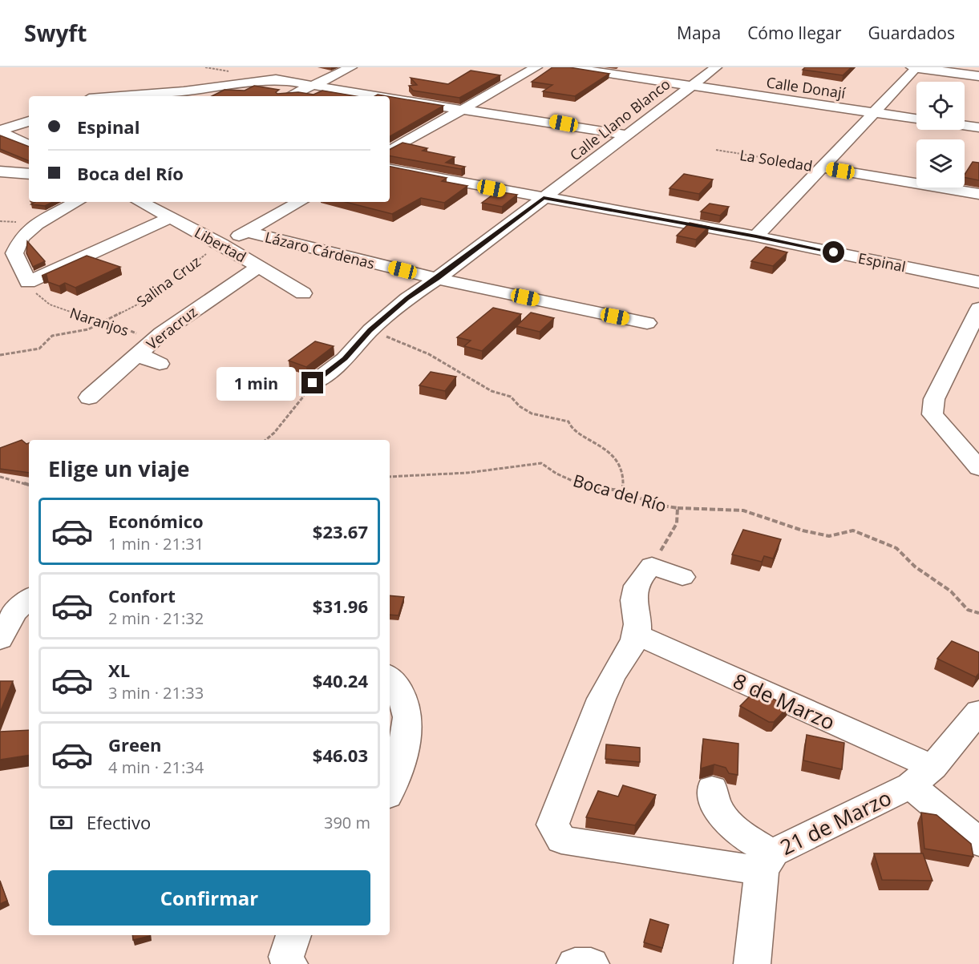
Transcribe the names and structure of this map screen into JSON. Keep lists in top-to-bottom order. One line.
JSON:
{"streets":{"street":["Calle Donají","Calle Llano Blanco","La Soledad","Libertad","Lázaro Cárdenas","Espinal","Veracruz","8 de Marzo","21 de Marzo"],"path":["Salina Cruz","Naranjos","Boca del Río"]},"crossings":[["Calle Donají","Calle Llano Blanco"],["Calle Llano Blanco","Espinal"],["Libertad","Salina Cruz"],["Libertad","Veracruz"],["Salina Cruz","Naranjos"],["Naranjos","Veracruz"],["8 de Marzo","21 de Marzo"]],"page":{"header":"Swyft","nav":["Mapa","Cómo llegar","Guardados"],"banner":["Espinal","Boca del Río"],"bubble":"1 min","heading":"Elige un viaje","list":[{"name":"Económico","note":"1 min · 21:31","value":"$23.67"},{"name":"Confort","note":"2 min · 21:32","value":"$31.96"},{"name":"XL","note":"3 min · 21:33","value":"$40.24"},{"name":"Green","note":"4 min · 21:34","value":"$46.03"}],"pay":["Efectivo","390 m"],"buttons":"Confirmar"}}
